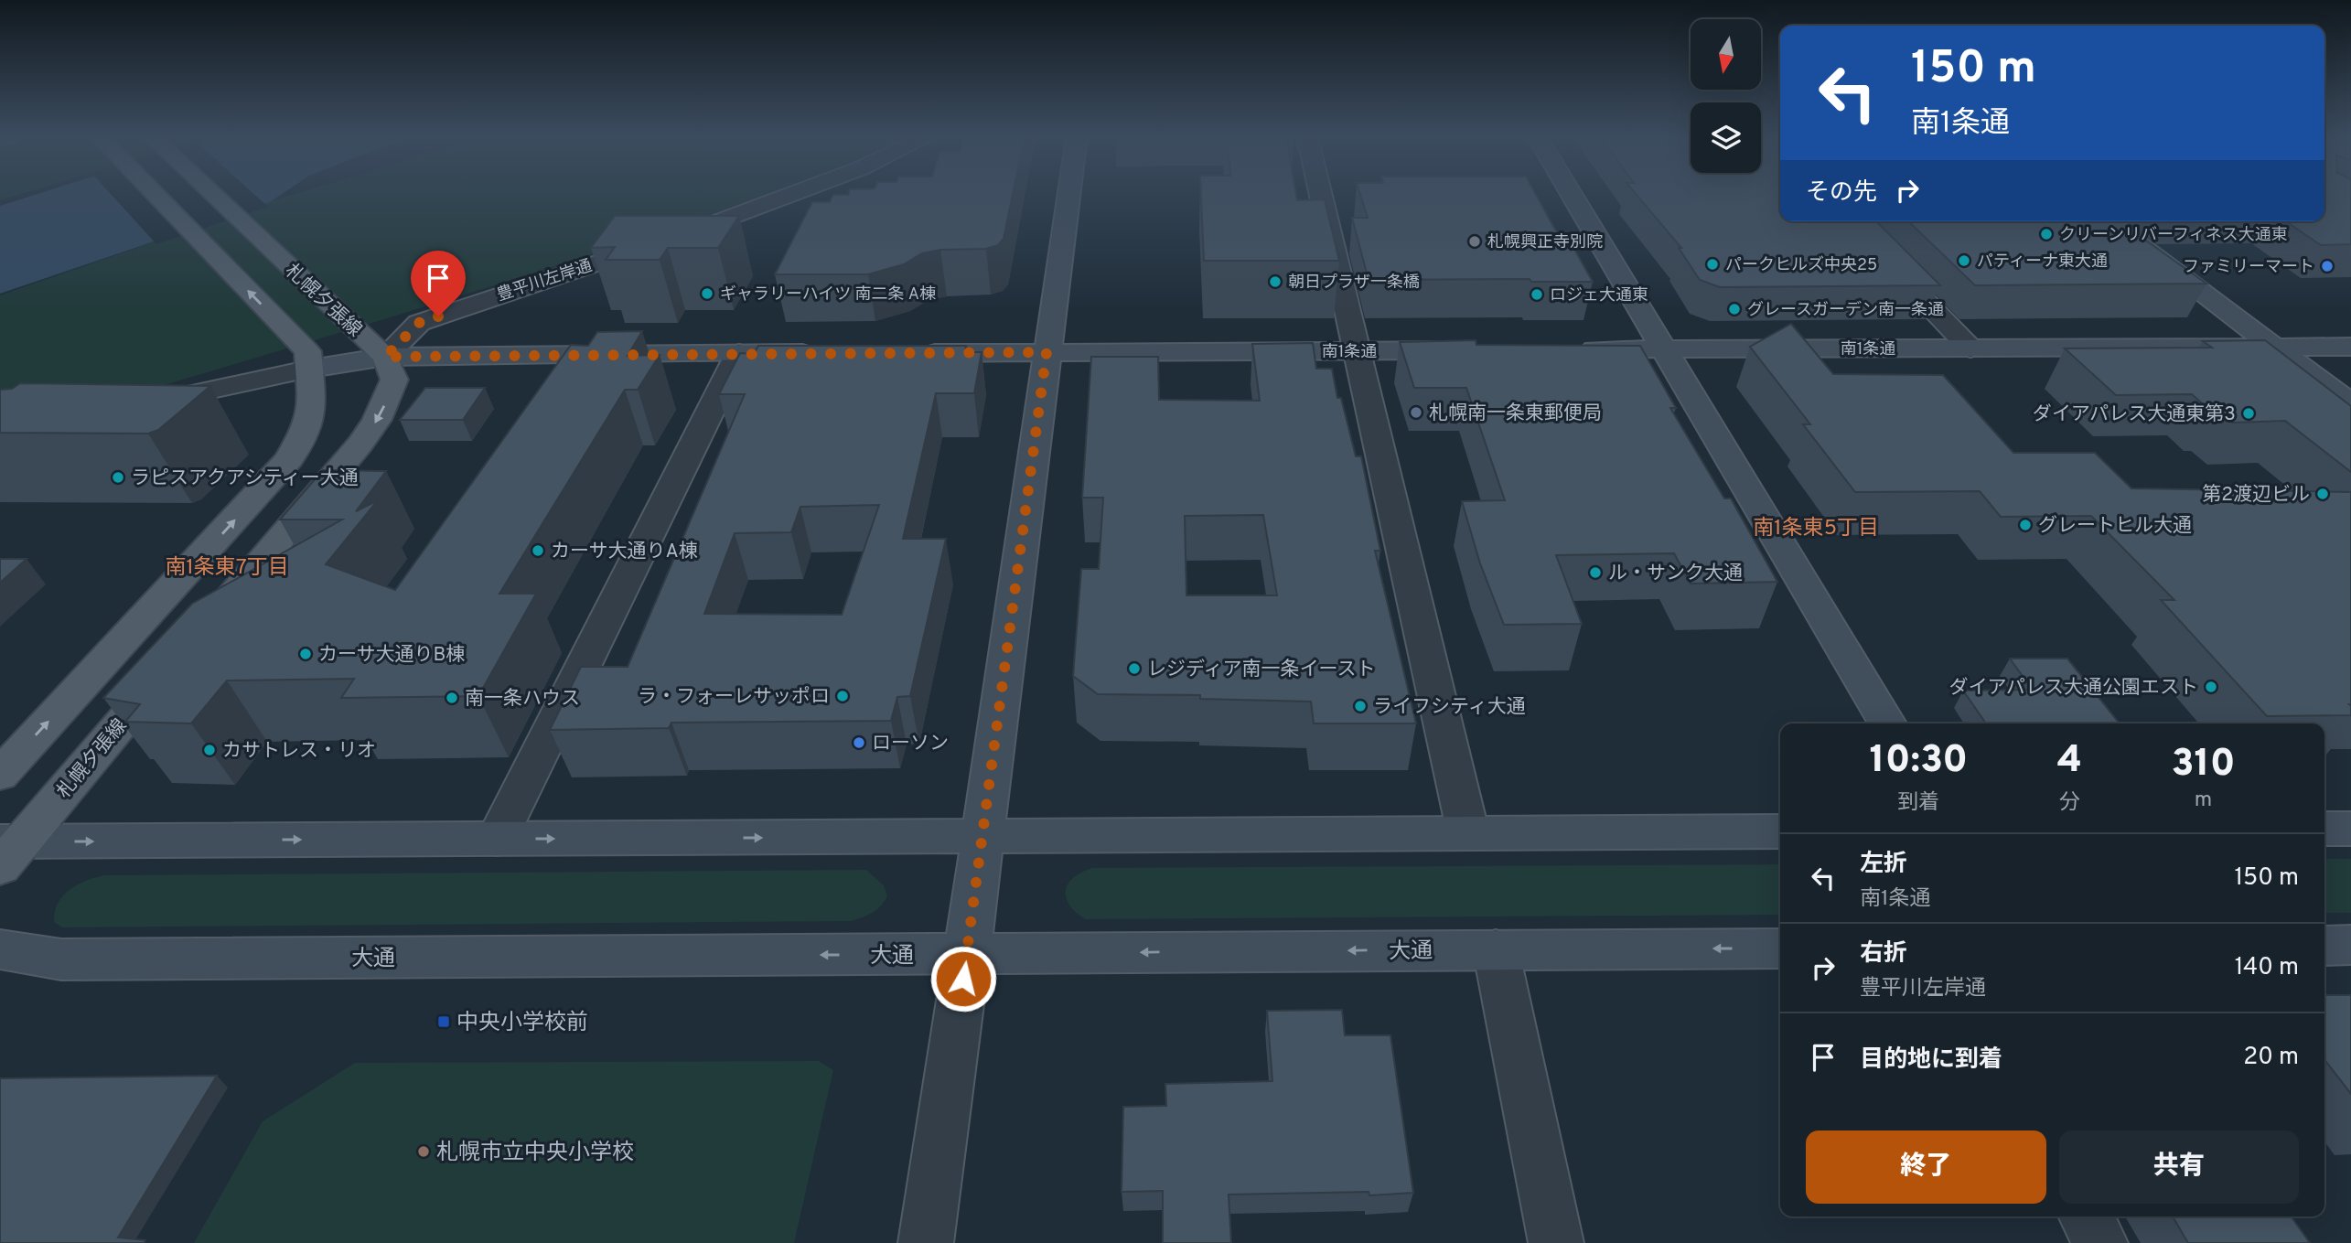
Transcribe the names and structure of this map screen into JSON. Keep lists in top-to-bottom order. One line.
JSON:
{"streets":{"main road":["札幌夕張線"],"street":["豊平川左岸通","南1条通","大通"]},"crossings":[["豊平川左岸通","札幌夕張線"]],"districts":["南1条東5丁目","南1条東7丁目"],"places":{"other":["クリーンリバーフィネス大通東","札幌興正寺別院","パティーナ東大通","パークヒルズ中央25","ファミリーマート","朝日プラザ一条橋","ギャラリーハイツ 南二条 A棟","ロジェ大通東","グレースガーデン南一条通","札幌南一条東郵便局","ダイアパレス大通東第3","ラピスアクアシティー大通","第2渡辺ビル","グレートヒル大通","カーサ大通りA棟","ル・サンク大通","カーサ大通りB棟","レジディア南一条イースト","ダイアパレス大通公園エスト","ラ・フォーレサッポロ","南一条ハウス","ライフシティ大通","ローソン","カサトレス・リオ","札幌市立中央小学校"],"transit":["中央小学校前"]},"north":"bottom","page":{"turn":["150 m","南1条通"],"then":"その先","eta":["10:30","到着","4","分","310","m"],"list":[{"name":"左折","note":"南1条通","value":"150 m"},{"name":"右折","note":"豊平川左岸通","value":"140 m"},{"name":"目的地に到着","value":"20 m"}],"buttons":["終了","共有"]}}
